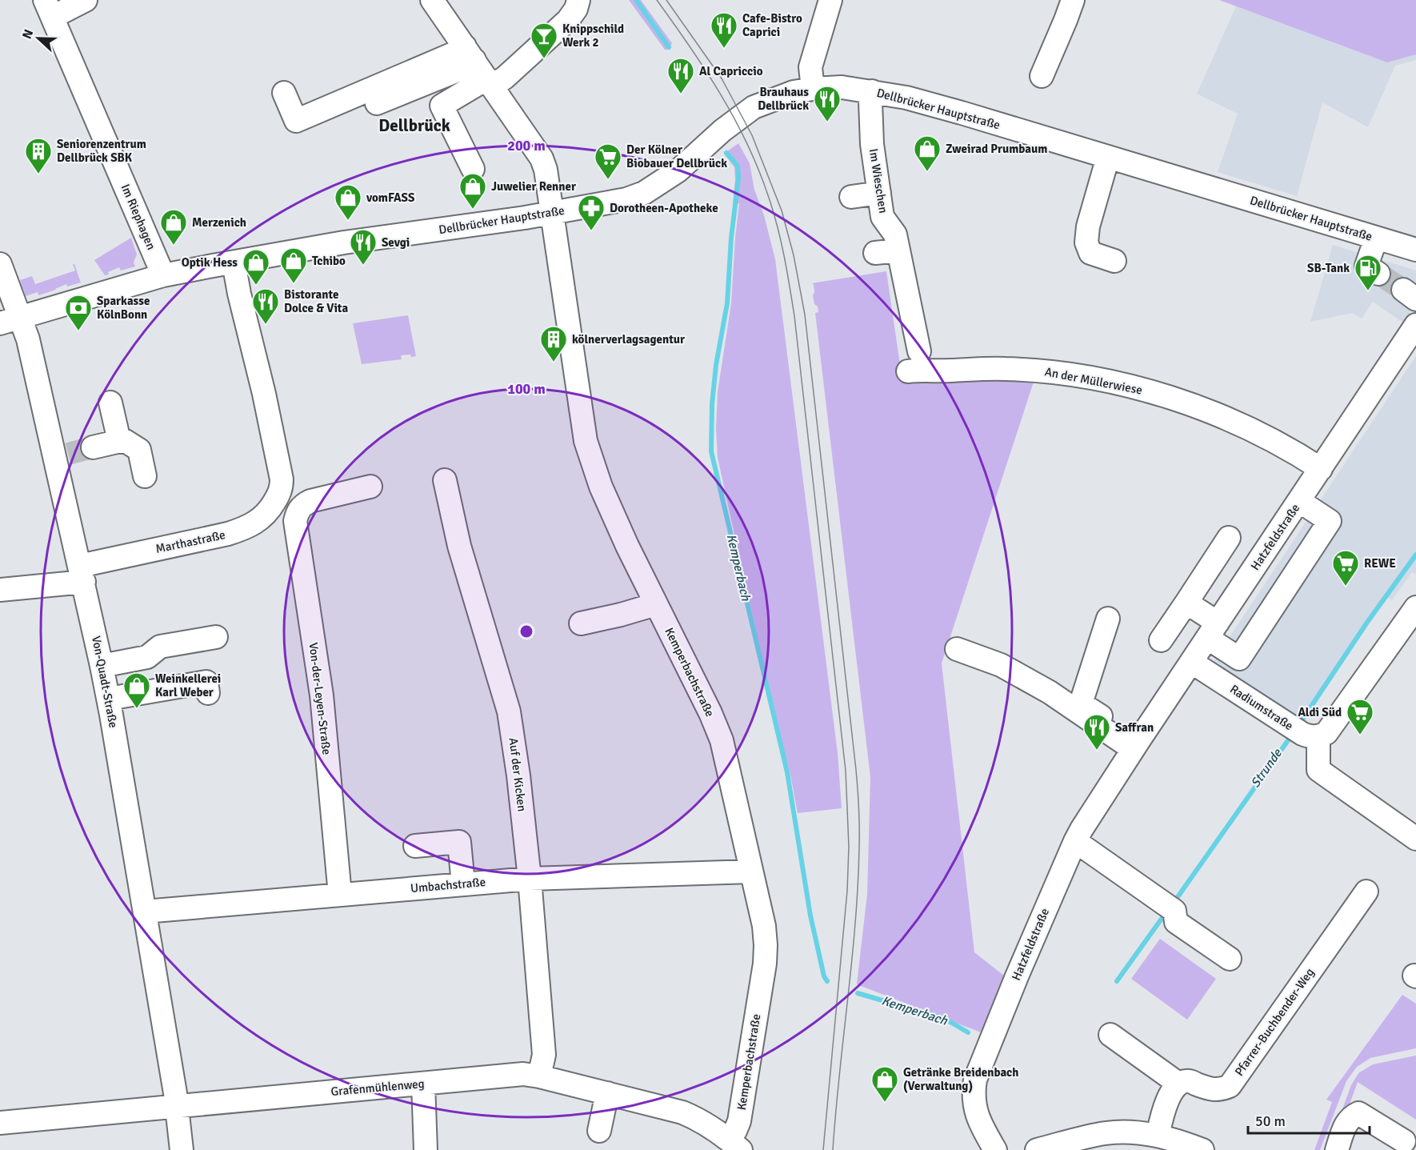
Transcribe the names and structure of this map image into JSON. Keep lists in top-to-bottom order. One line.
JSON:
{"streets":{"street":["Dellbrücker Hauptstraße","Im Wieschen","Im Riephagen","An der Müllerwiese","Hatzfeldstraße","Marthastraße","Kemperbachstraße","Von-Quadt-Straße","Von-der-Leyen-Straße","Radiumstraße","Auf der Kicken","Umbachstraße","Pfarrer-Buchbender-Weg","Grafenmühlenweg"]},"crossings":[["Dellbrücker Hauptstraße","Im Wieschen"],["Dellbrücker Hauptstraße","Im Riephagen"],["Dellbrücker Hauptstraße","Marthastraße"],["Dellbrücker Hauptstraße","Kemperbachstraße"],["Dellbrücker Hauptstraße","Von-Quadt-Straße"],["An der Müllerwiese","Hatzfeldstraße"],["Hatzfeldstraße","Radiumstraße"],["Marthastraße","Von-Quadt-Straße"],["Kemperbachstraße","Umbachstraße"],["Kemperbachstraße","Grafenmühlenweg"],["Von-Quadt-Straße","Umbachstraße"],["Von-Quadt-Straße","Grafenmühlenweg"],["Von-der-Leyen-Straße","Umbachstraße"],["Auf der Kicken","Umbachstraße"],["Auf der Kicken","Grafenmühlenweg"]],"districts":["Dellbrück"],"water":["Kemperbach","Strunde"],"places":{"restaurant":["Cafe-Bistro Caprici","Al Capriccio","Brauhaus Dellbrück","Sevgi","Bistorante Dolce & Vita","Saffran"],"bar":["Knippschild Werk 2"],"shop":["Zweirad Prumbaum","Juwelier Renner","vomFASS","Merzenich","Tchibo","Optik Hess","Weinkellerei Karl Weber","Getränke Breidenbach (Verwaltung)"],"building":["Seniorenzentrum Dellbrück SBK","kölnerverlagsagentur"],"supermarket":["Der Kölner Biobauer Dellbrück","REWE","Aldi Süd"],"pharmacy":["Dorotheen-Apotheke"],"fuel station":["SB-Tank"],"bank":["Sparkasse KölnBonn"]},"scale_bar":"50 m","north":"left","rings":["200 m","100 m"]}
